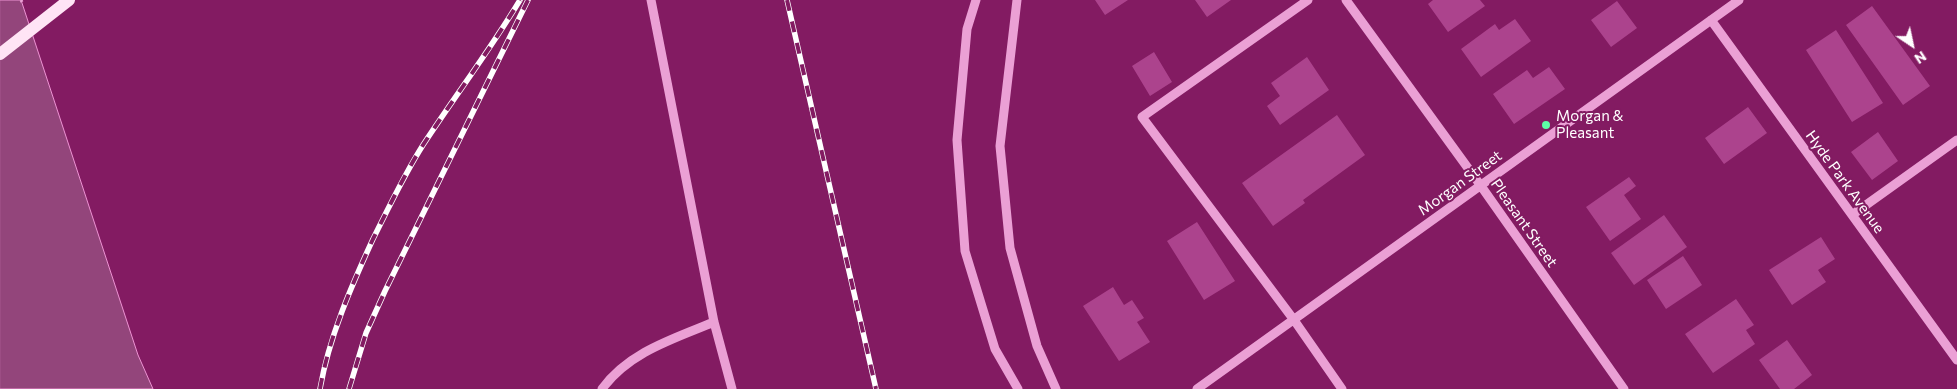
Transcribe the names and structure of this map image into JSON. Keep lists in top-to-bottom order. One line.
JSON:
{"streets":{"street":["Hyde Park Avenue","Morgan Street","Pleasant Street"]},"crossings":[["Hyde Park Avenue","Morgan Street"],["Morgan Street","Pleasant Street"]],"places":["Morgan & Pleasant"],"north":"bottom right"}
